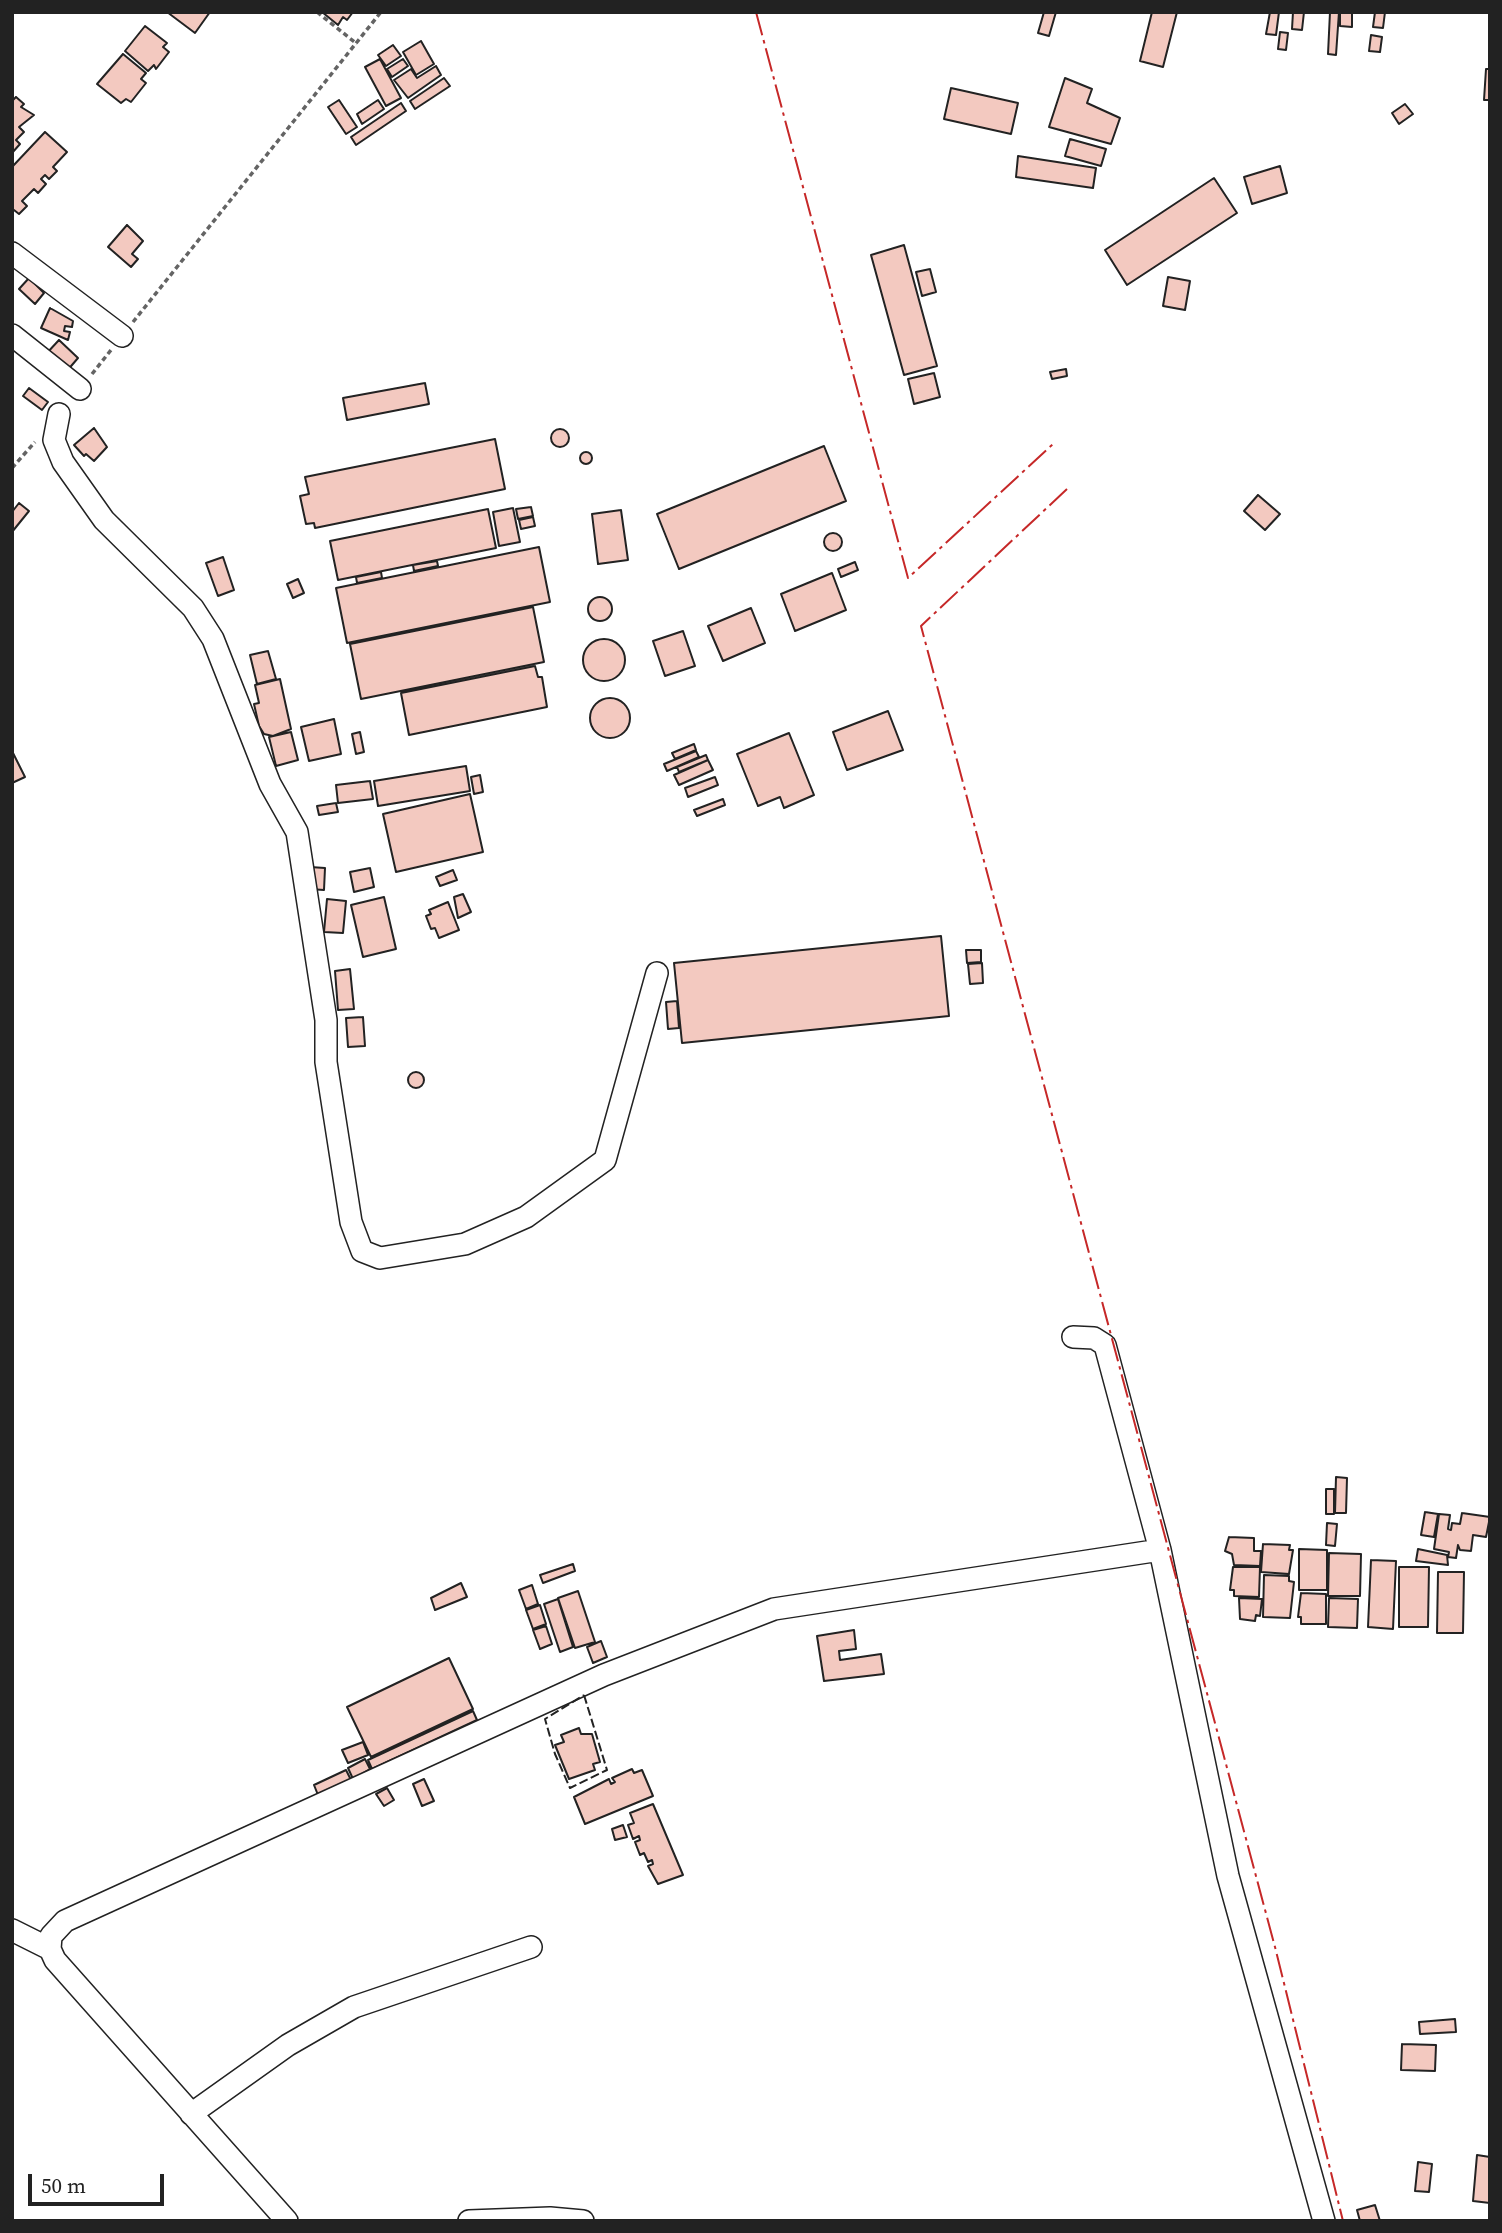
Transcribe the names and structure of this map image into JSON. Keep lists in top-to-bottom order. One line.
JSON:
{"scale_bar":"50 m"}
